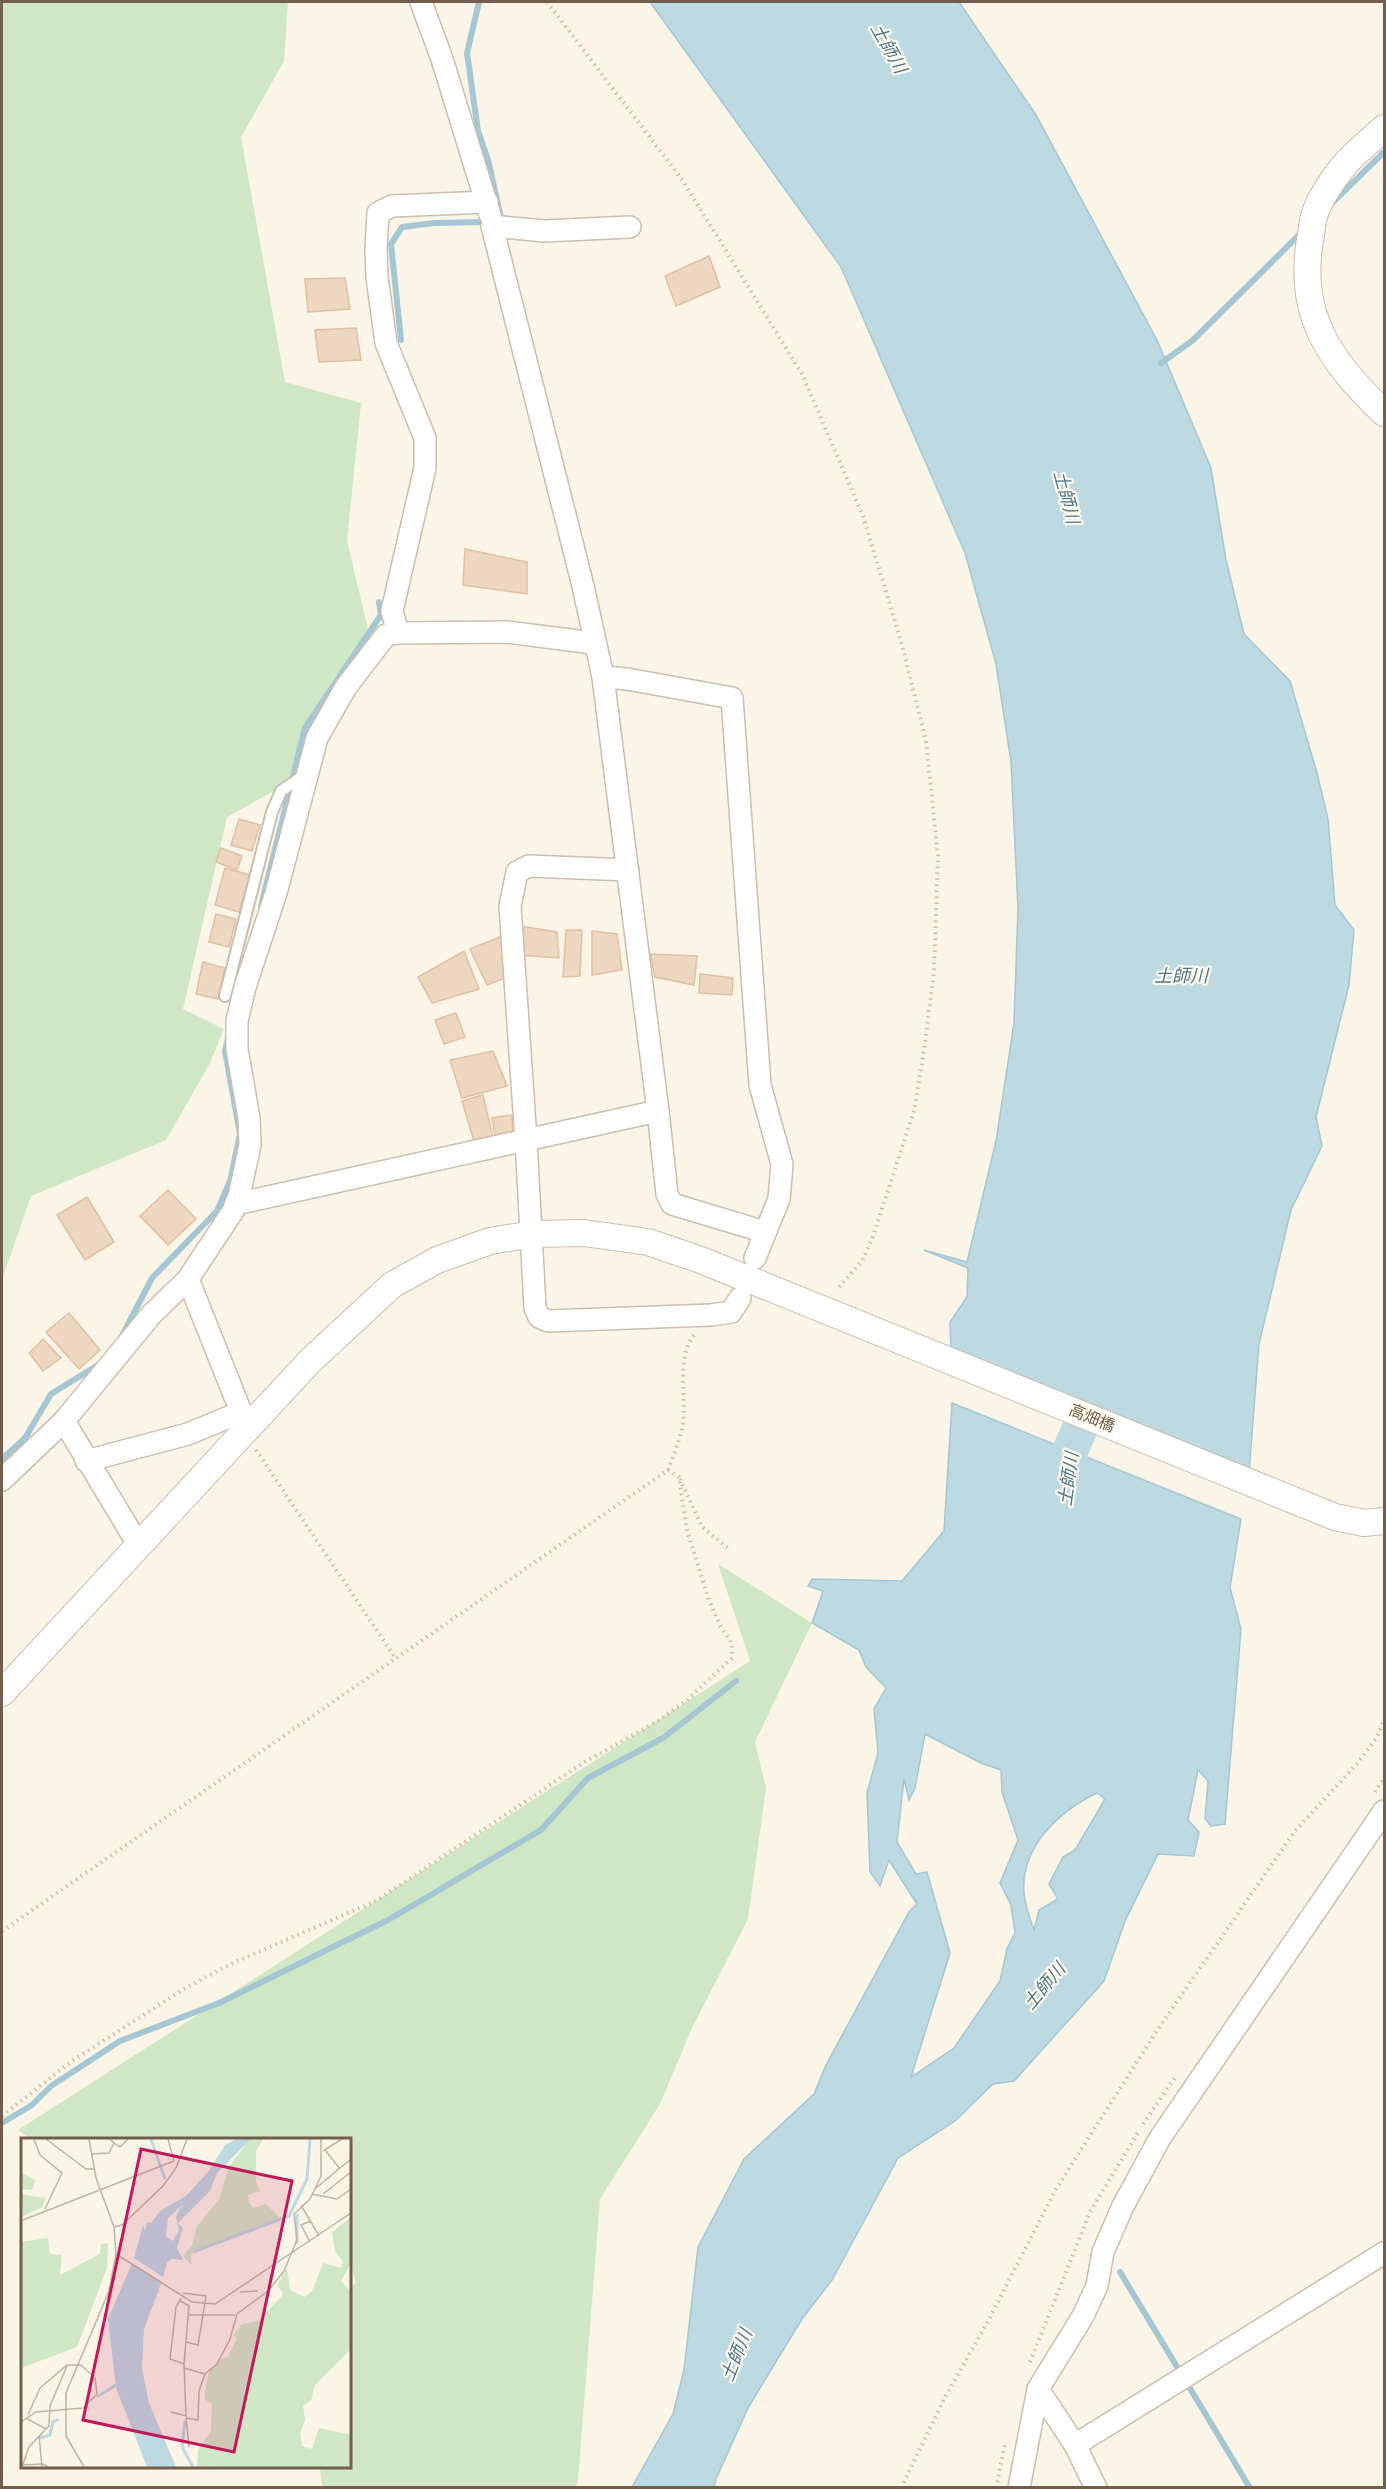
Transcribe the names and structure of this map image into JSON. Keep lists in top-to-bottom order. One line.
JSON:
{"streets":{"street":["高畑橋"]},"water":["土師川"]}
